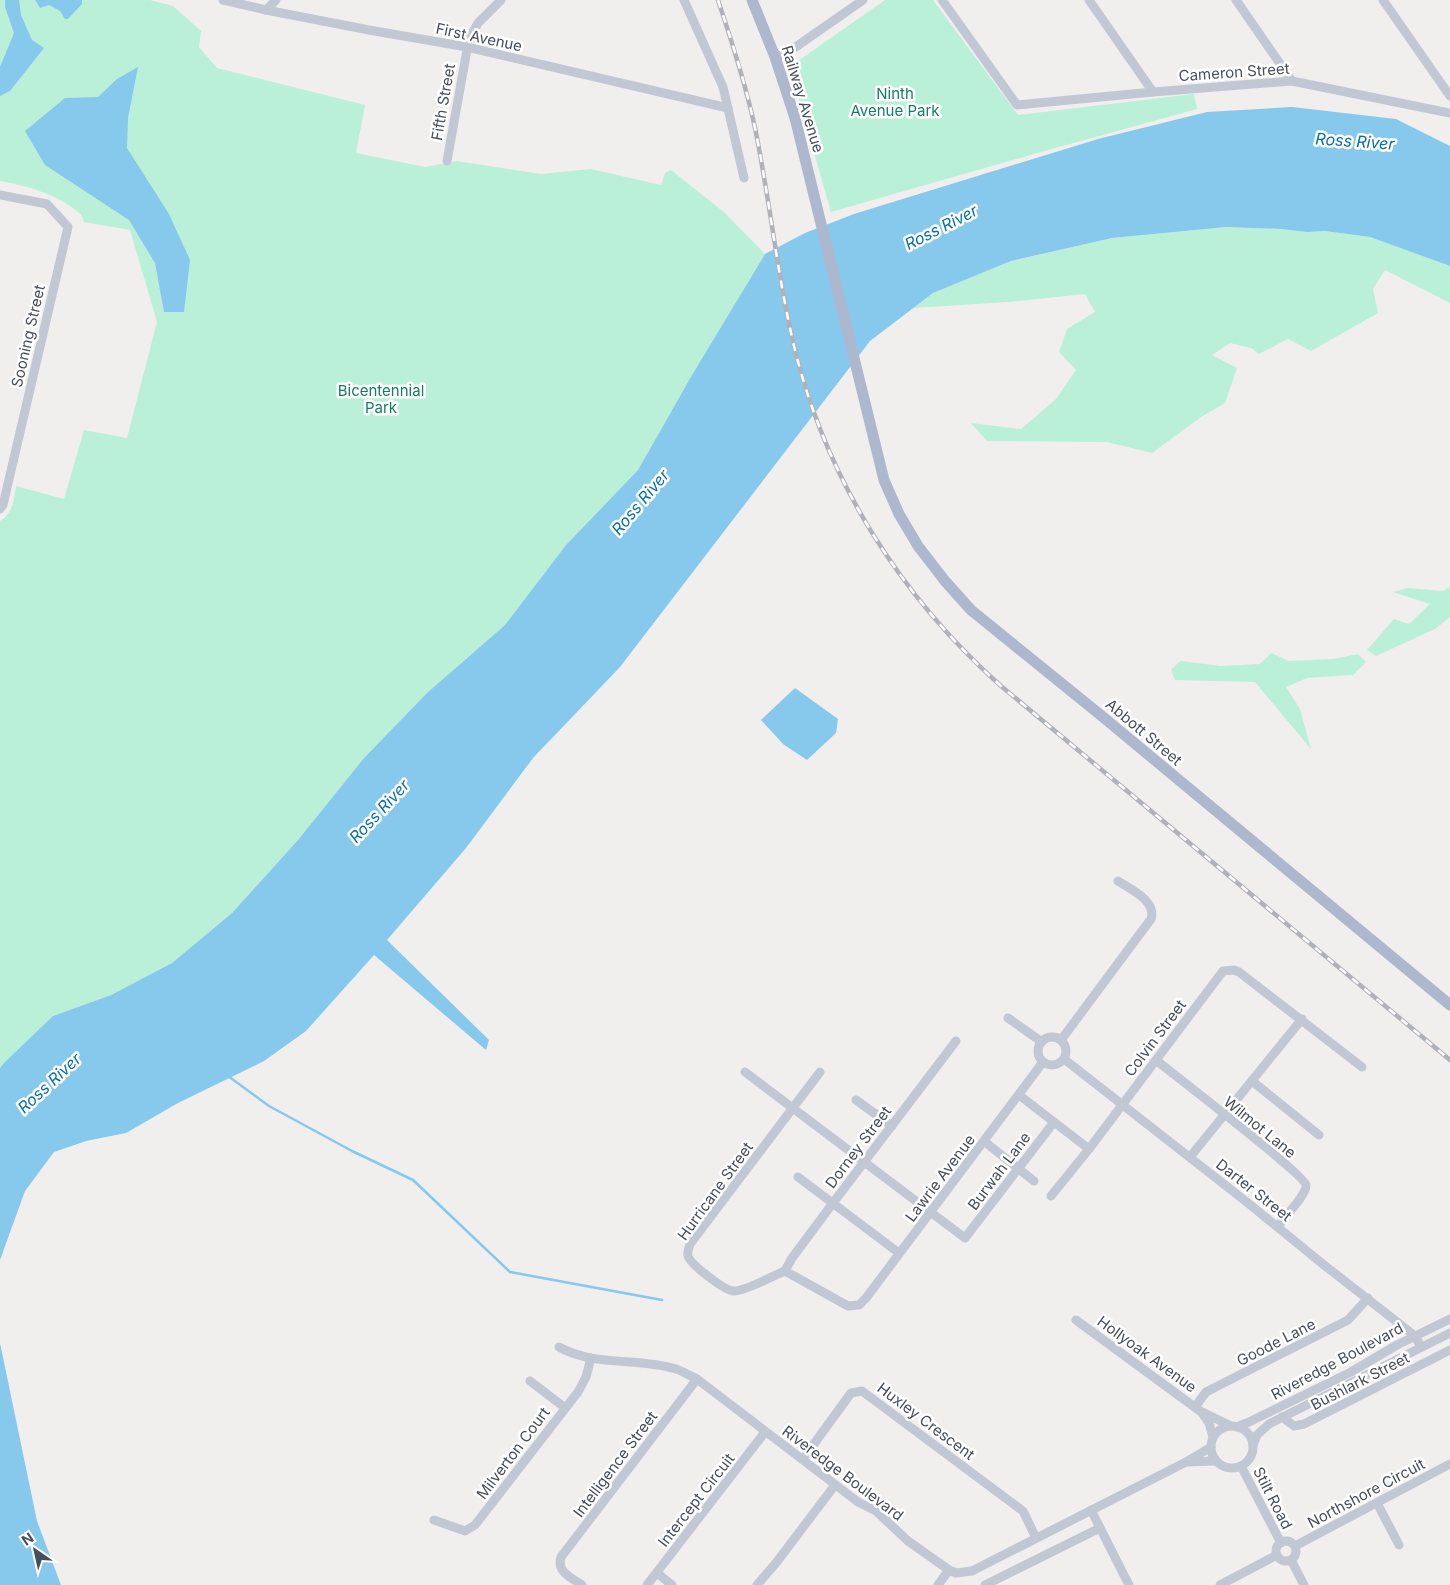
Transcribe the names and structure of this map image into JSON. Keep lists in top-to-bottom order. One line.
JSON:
{"streets":{"main road":["Railway Avenue","Abbott Street"],"street":["First Avenue","Cameron Street","Fifth Street","Sooning Street","Colvin Street","Wilmot Lane","Dorney Street","Burwah Lane","Lawrie Avenue","Darter Street","Hurricane Street","Goode Lane","Hollyoak Avenue","Riveredge Boulevard","Bushlark Street","Huxley Crescent","Milverton Court","Intelligence Street","Northshore Circuit","Stilt Road","Intercept Circuit"]},"crossings":[["First Avenue","Fifth Street"],["Railway Avenue","Abbott Street"],["Colvin Street","Wilmot Lane"],["Colvin Street","Darter Street"],["Wilmot Lane","Darter Street"],["Dorney Street","Lawrie Avenue"],["Dorney Street","Hurricane Street"],["Burwah Lane","Lawrie Avenue"],["Lawrie Avenue","Darter Street"],["Lawrie Avenue","Hurricane Street"],["Darter Street","Goode Lane"],["Darter Street","Riveredge Boulevard"],["Goode Lane","Hollyoak Avenue"],["Riveredge Boulevard","Bushlark Street"],["Riveredge Boulevard","Huxley Crescent"],["Riveredge Boulevard","Milverton Court"],["Riveredge Boulevard","Intelligence Street"],["Riveredge Boulevard","Stilt Road"],["Riveredge Boulevard","Intercept Circuit"],["Northshore Circuit","Stilt Road"]],"water":["Ross River"],"parks":["Ninth Avenue Park","Bicentennial Park"],"north":"top left"}
